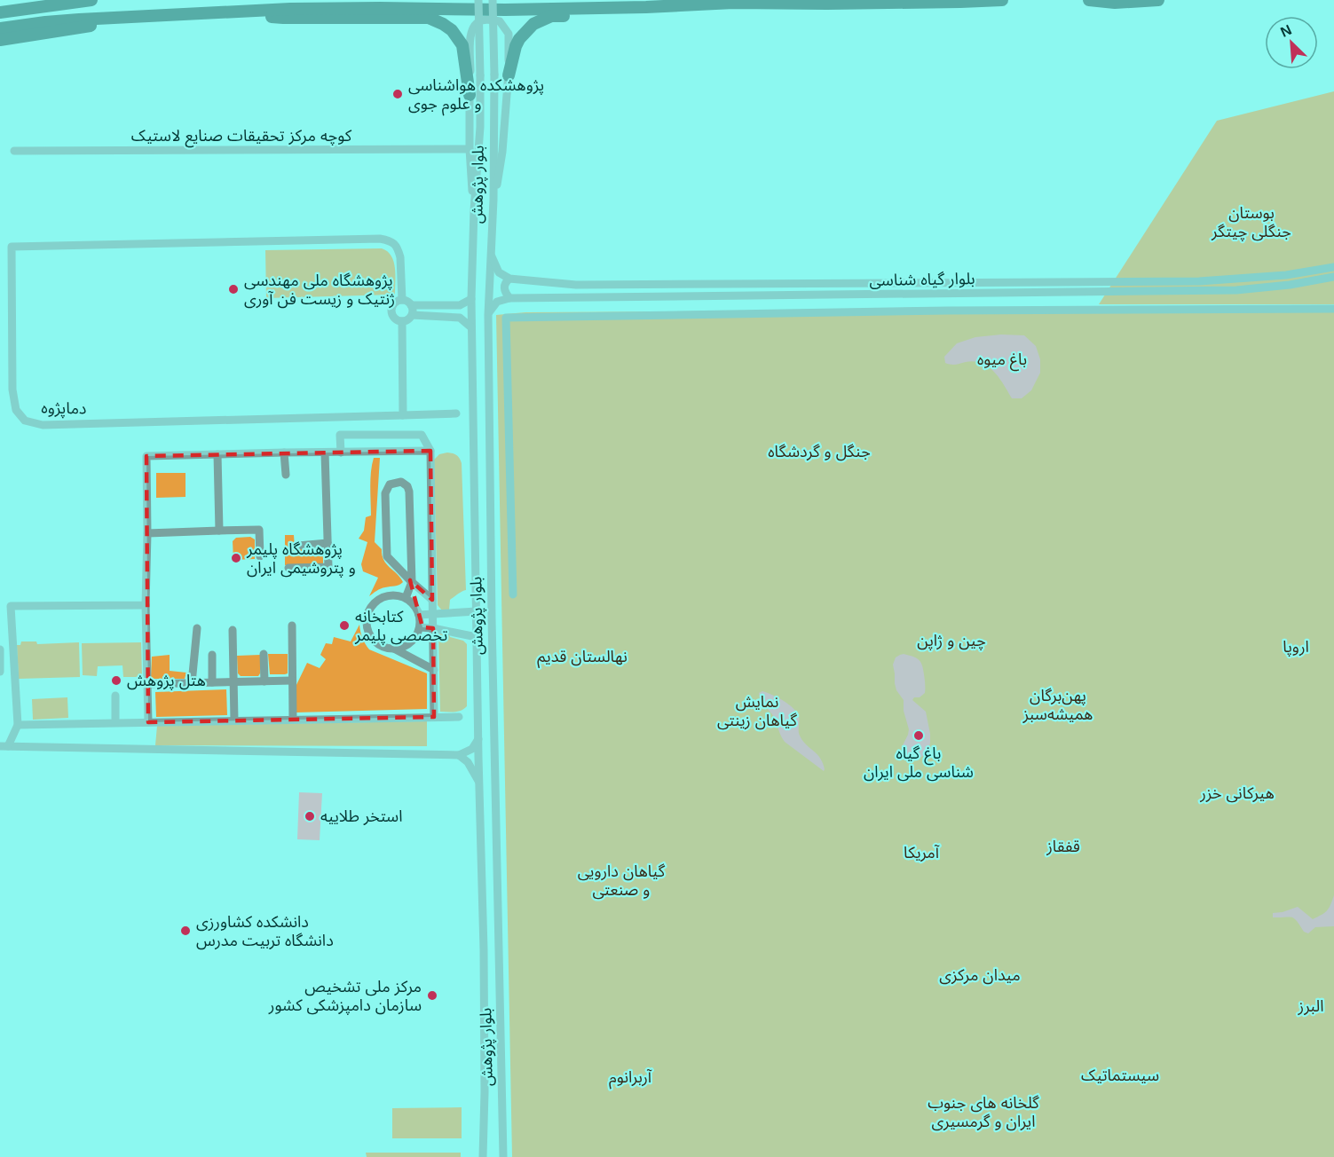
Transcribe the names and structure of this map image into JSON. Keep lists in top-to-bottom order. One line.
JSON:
{"streets":{"street":["کوچه مرکز تحقیقات صنایع لاستیک","بلوار پژوهش","بلوار گیاه شناسی","دماپژوه"]},"parks":["بوستان جنگلی چیتگر","باغ میوه","جنگل و گردشگاه","چین و ژاپن","اروپا","نهالستان قدیم","پهن‌برگان همیشه‌سبز","نمایش گیاهان زینتی","هیرکانی خزر","قفقاز","آمریکا","گیاهان دارویی و صنعتی","میدان مرکزی","البرز","سیستماتیک","آربرانوم","گلخانه های جنوب ایران و گرمسیری"],"places":["پژوهشکده هواشناسی و علوم جوی","پژوهشگاه ملی مهندسی ژنتیک و زیست فن آوری","پژوهشگاه پلیمر و پتروشیمی ایران","کتابخانه تخصصی پلیمر","هتل پژوهش","باغ گیاه‌ شناسی ملی ایران","استخر طلاییه","دانشکده کشاورزی دانشگاه تربیت مدرس","مرکز ملی تشخیص سازمان دامپزشکی کشور"],"north":"top left"}
